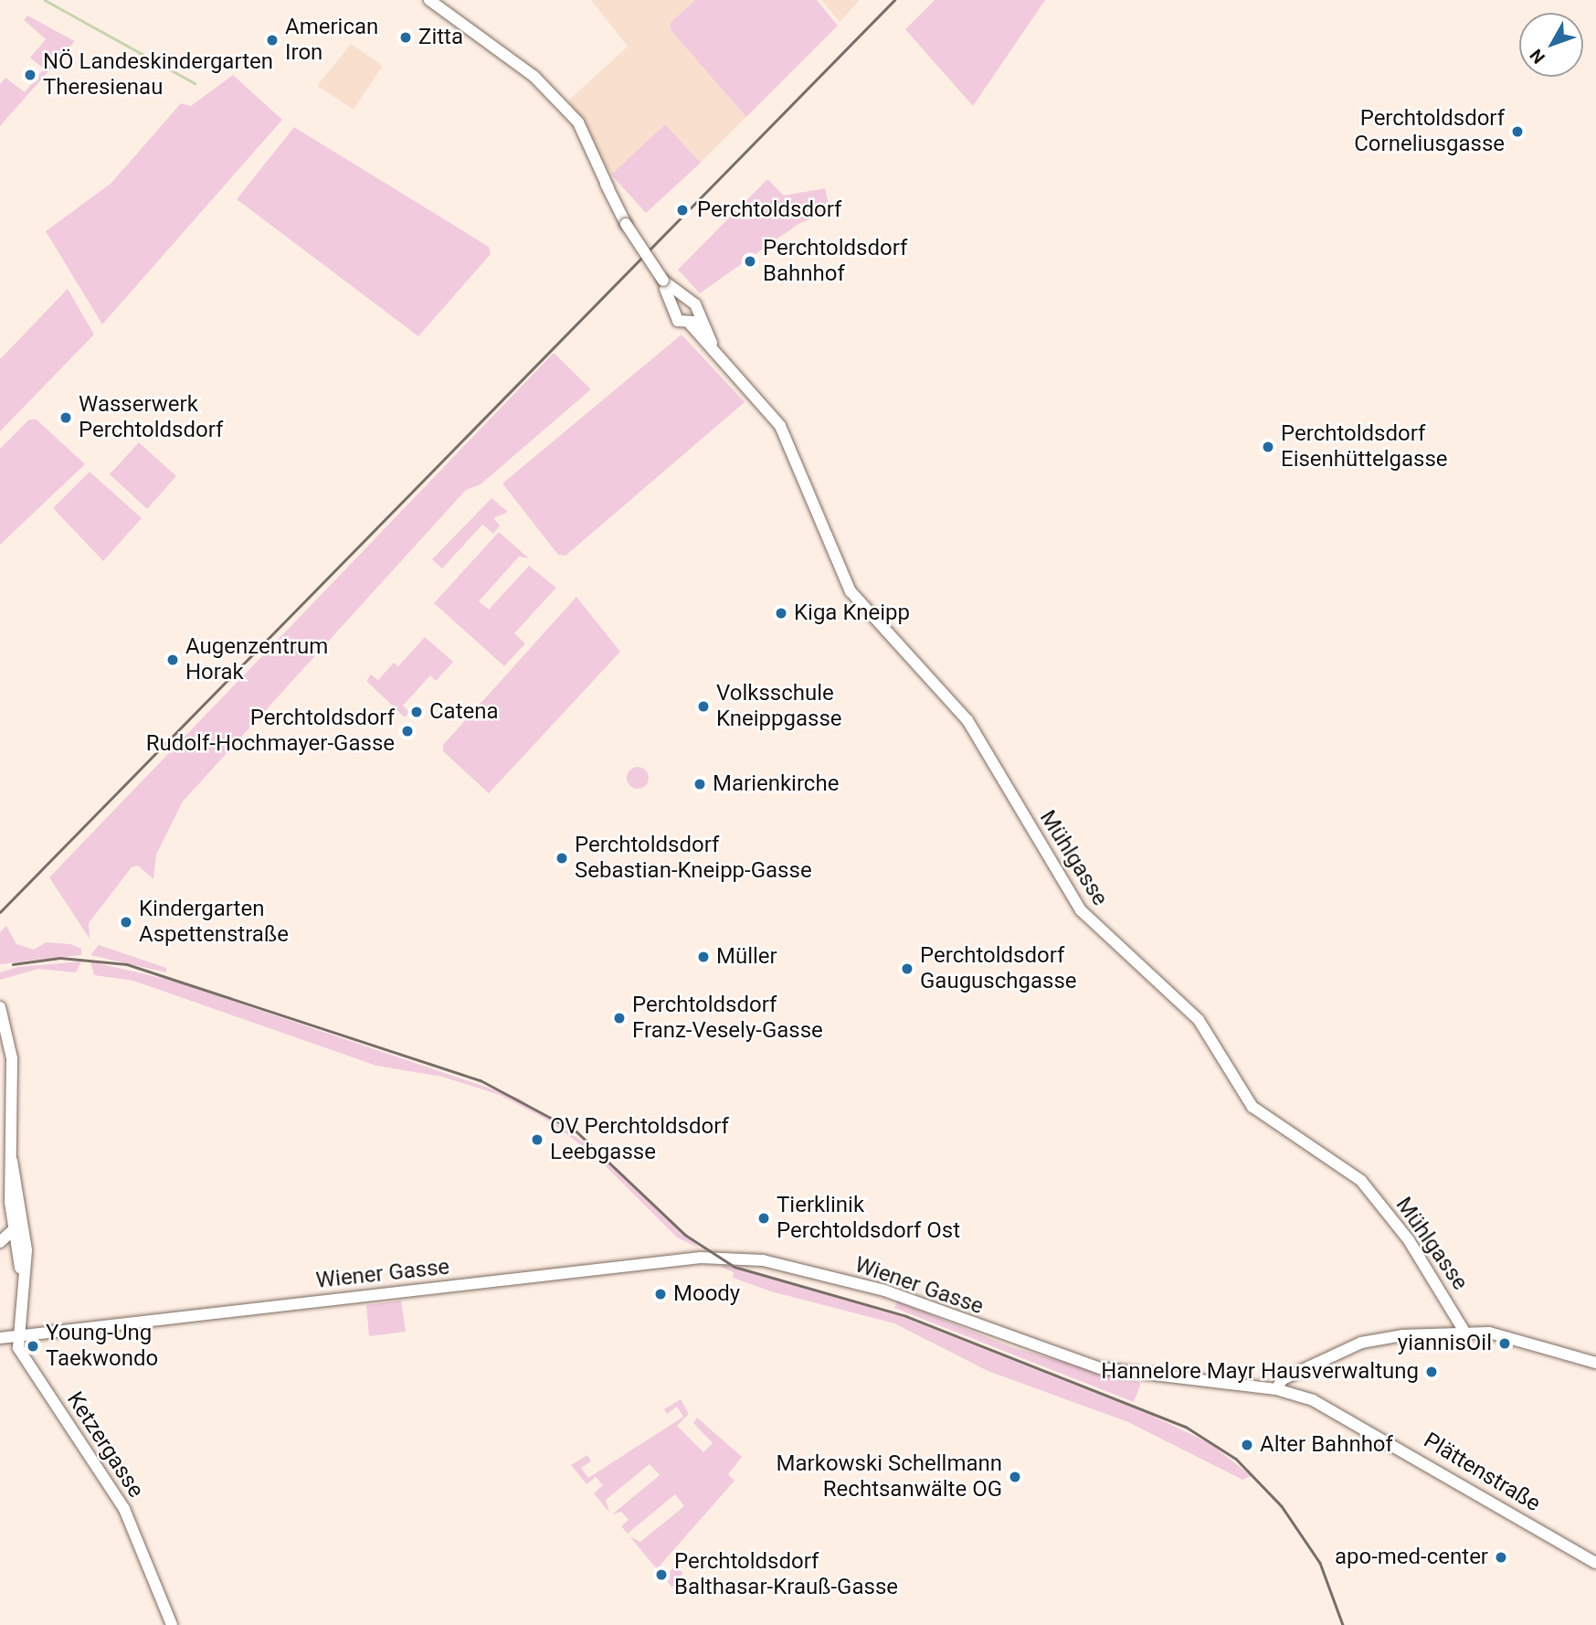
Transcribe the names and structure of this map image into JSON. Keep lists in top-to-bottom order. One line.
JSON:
{"streets":{"main road":["Mühlgasse","Wiener Gasse","Ketzergasse","Plättenstraße"]},"crossings":[["Wiener Gasse","Ketzergasse"],["Wiener Gasse","Plättenstraße"]],"places":["Zitta","American Iron","NÖ Landeskindergarten Theresienau","Perchtoldsdorf Corneliusgasse","Perchtoldsdorf","Perchtoldsdorf Bahnhof","Wasserwerk Perchtoldsdorf","Perchtoldsdorf Eisenhüttelgasse","Kiga Kneipp","Augenzentrum Horak","Volksschule Kneippgasse","Catena","Perchtoldsdorf Rudolf-Hochmayer-Gasse","Marienkirche","Perchtoldsdorf Sebastian-Kneipp-Gasse","Kindergarten Aspettenstraße","Müller","Perchtoldsdorf Gauguschgasse","Perchtoldsdorf Franz-Vesely-Gasse","OV Perchtoldsdorf Leebgasse","Tierklinik Perchtoldsdorf Ost","Moody","yiannisOil","Young-Ung Taekwondo","Hannelore Mayr Hausverwaltung","Alter Bahnhof","Markowski Schellmann Rechtsanwälte OG","apo-med-center","Perchtoldsdorf Balthasar-Krauß-Gasse"],"north":"bottom left"}
